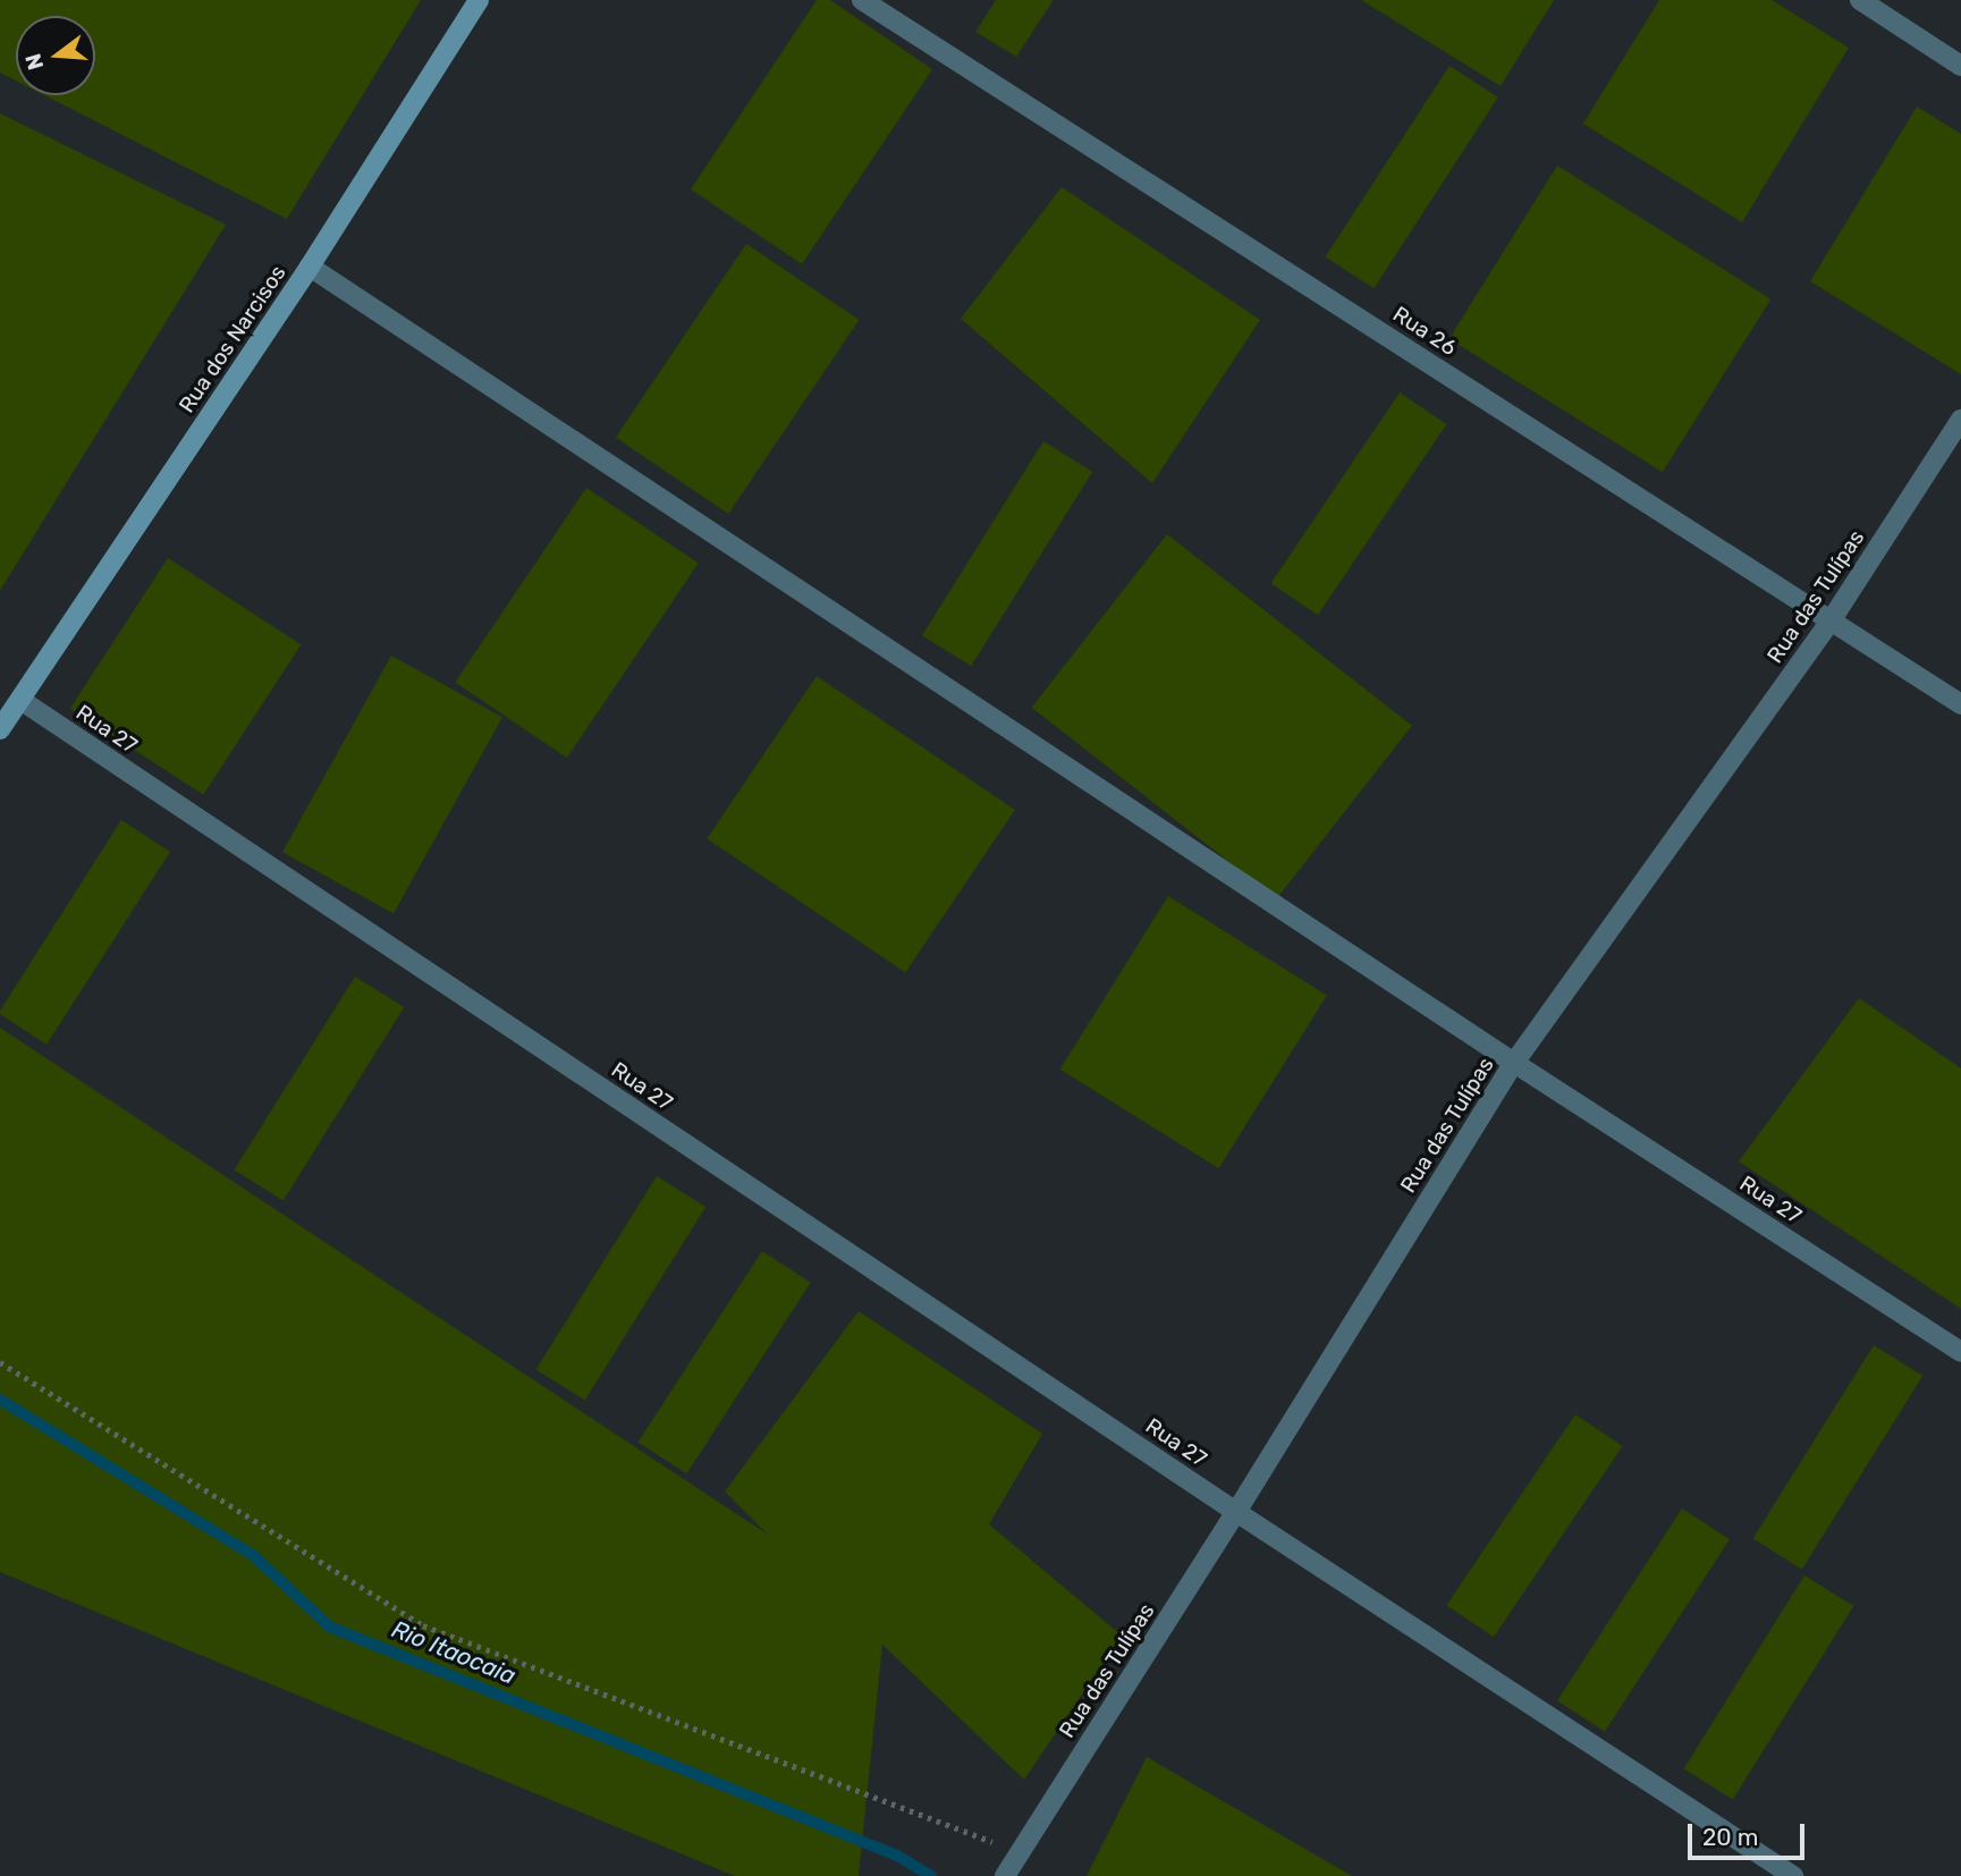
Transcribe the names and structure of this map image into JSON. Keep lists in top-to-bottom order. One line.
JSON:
{"streets":{"street":["Rua 26","Rua dos Narcisos","Rua das Tulípas","Rua 27"]},"crossings":[["Rua 26","Rua das Tulípas"],["Rua dos Narcisos","Rua 27"],["Rua das Tulípas","Rua 27"]],"water":["Rio Itaocaia"],"scale_bar":"20 m","north":"left"}
